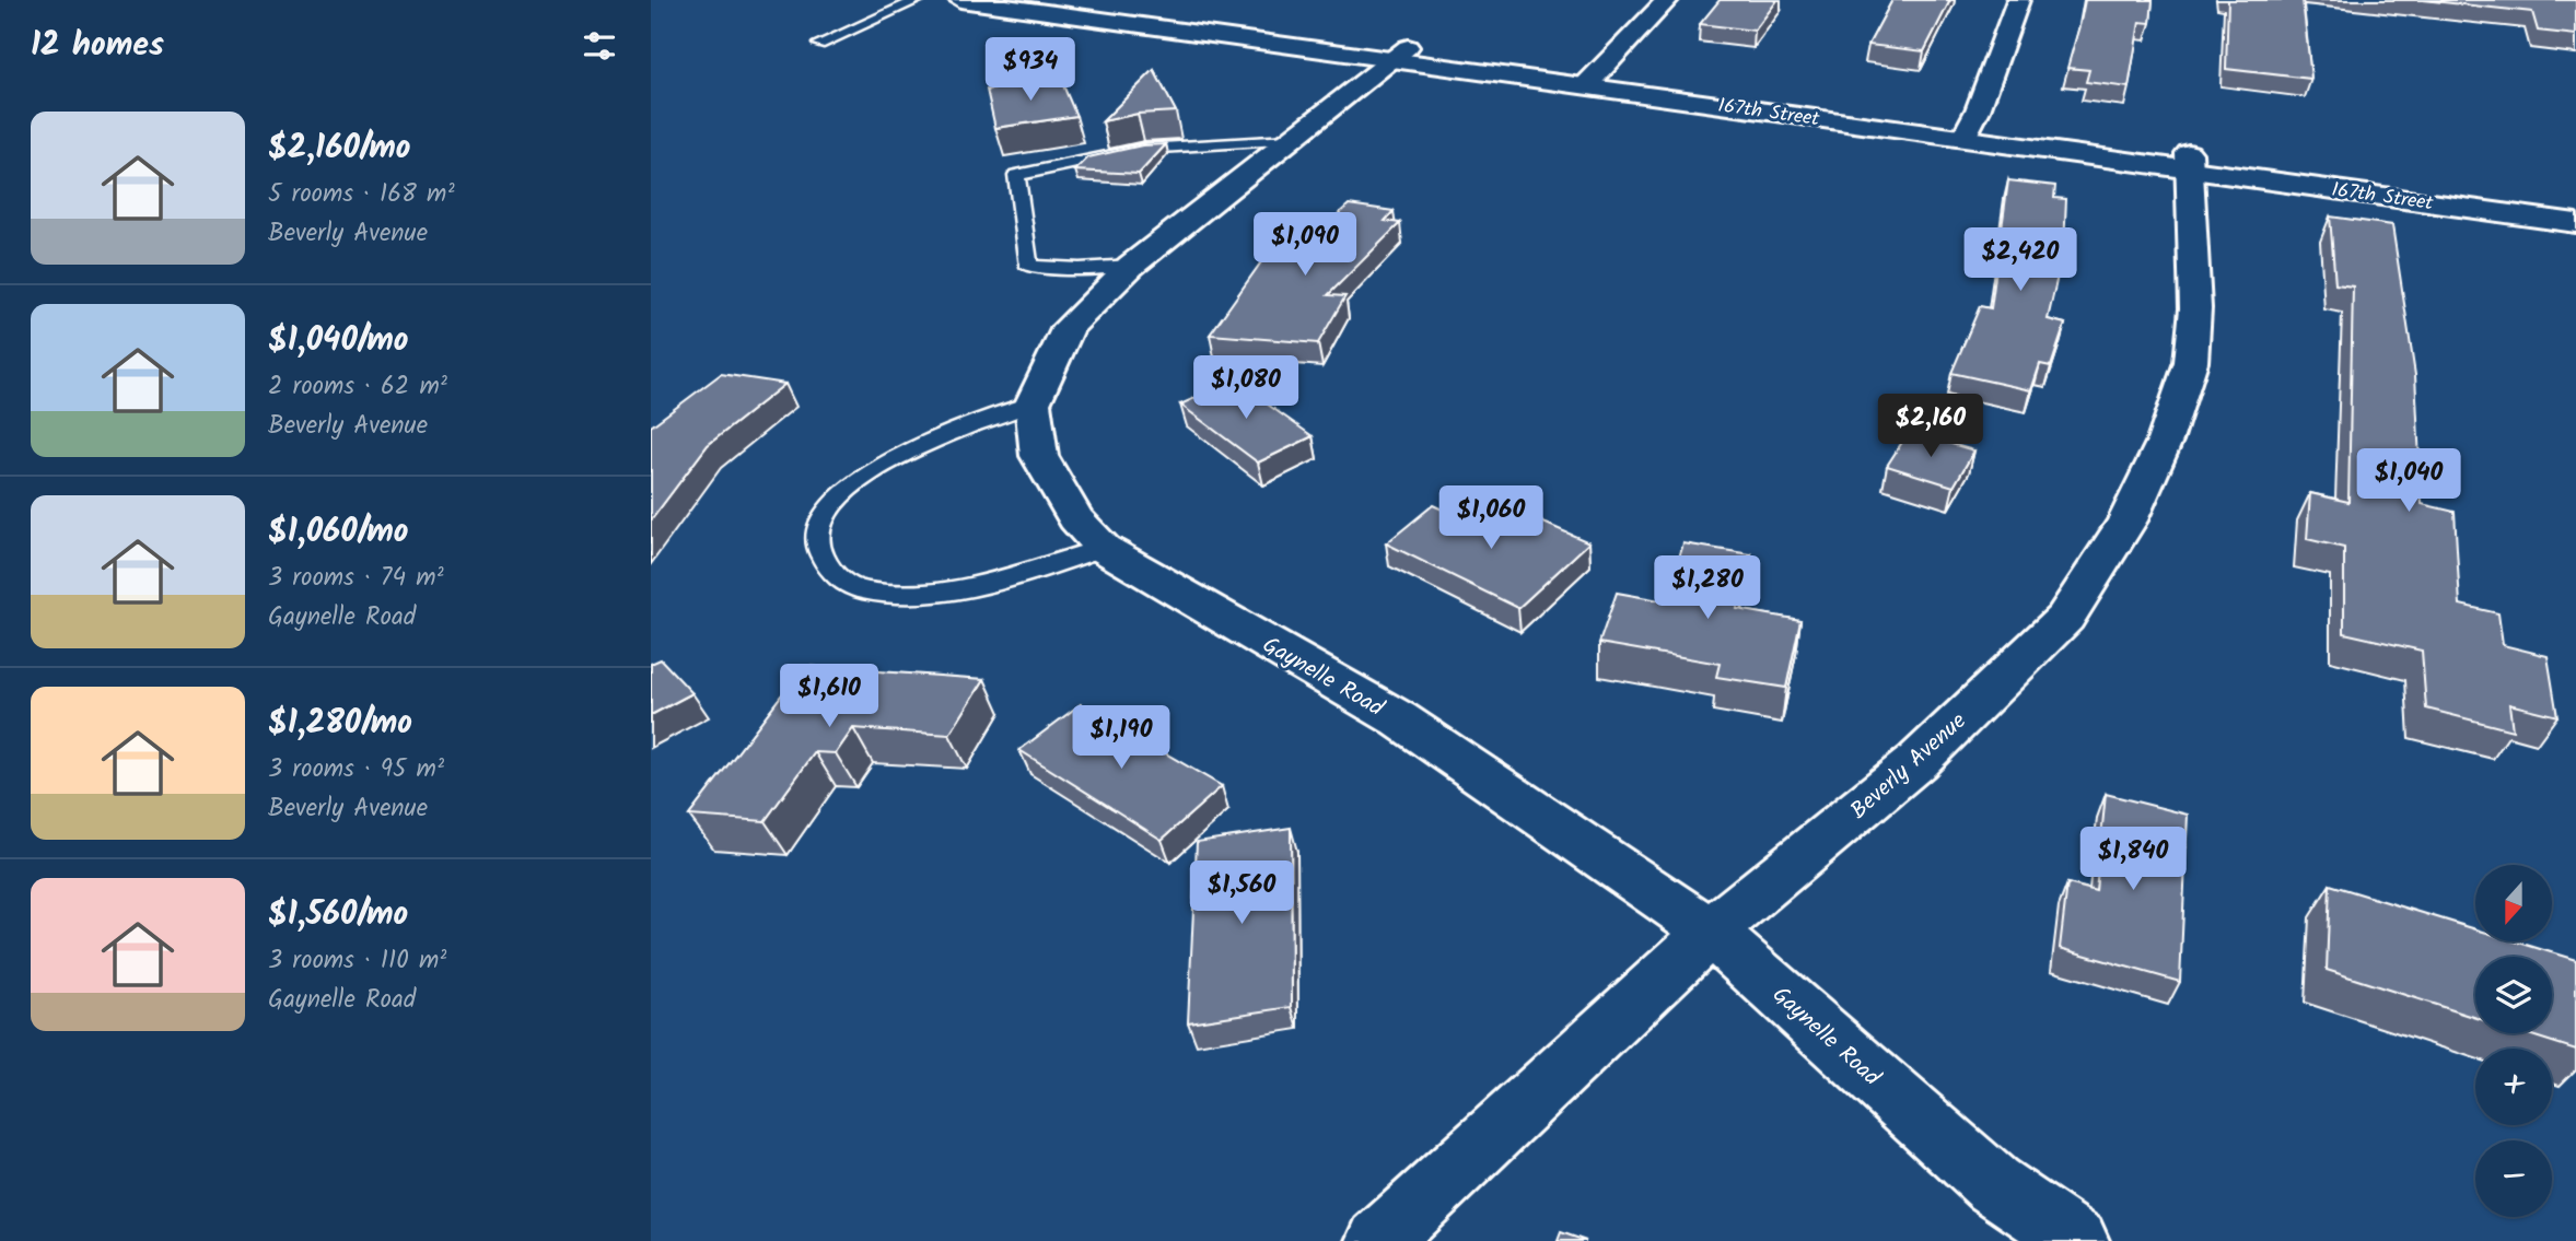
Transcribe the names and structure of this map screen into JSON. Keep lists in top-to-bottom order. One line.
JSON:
{"streets":{"street":["167th Street","Gaynelle Road","Beverly Avenue"]},"crossings":[["167th Street","Beverly Avenue"],["Gaynelle Road","Beverly Avenue"]],"north":"bottom","page":{"heading":"12 homes","price":["$934","$1,090","$2,420","$1,080","$2,160","$1,040","$1,060","$1,280","$1,610","$1,190","$1,840","$1,560"],"list":[{"name":"$2,160/mo","note":"5 rooms · 168 m² · Beverly Avenue"},{"name":"$1,040/mo","note":"2 rooms · 62 m² · Beverly Avenue"},{"name":"$1,060/mo","note":"3 rooms · 74 m² · Gaynelle Road"},{"name":"$1,280/mo","note":"3 rooms · 95 m² · Beverly Avenue"},{"name":"$1,560/mo","note":"3 rooms · 110 m² · Gaynelle Road"}],"map_buttons":["+","−"]}}
